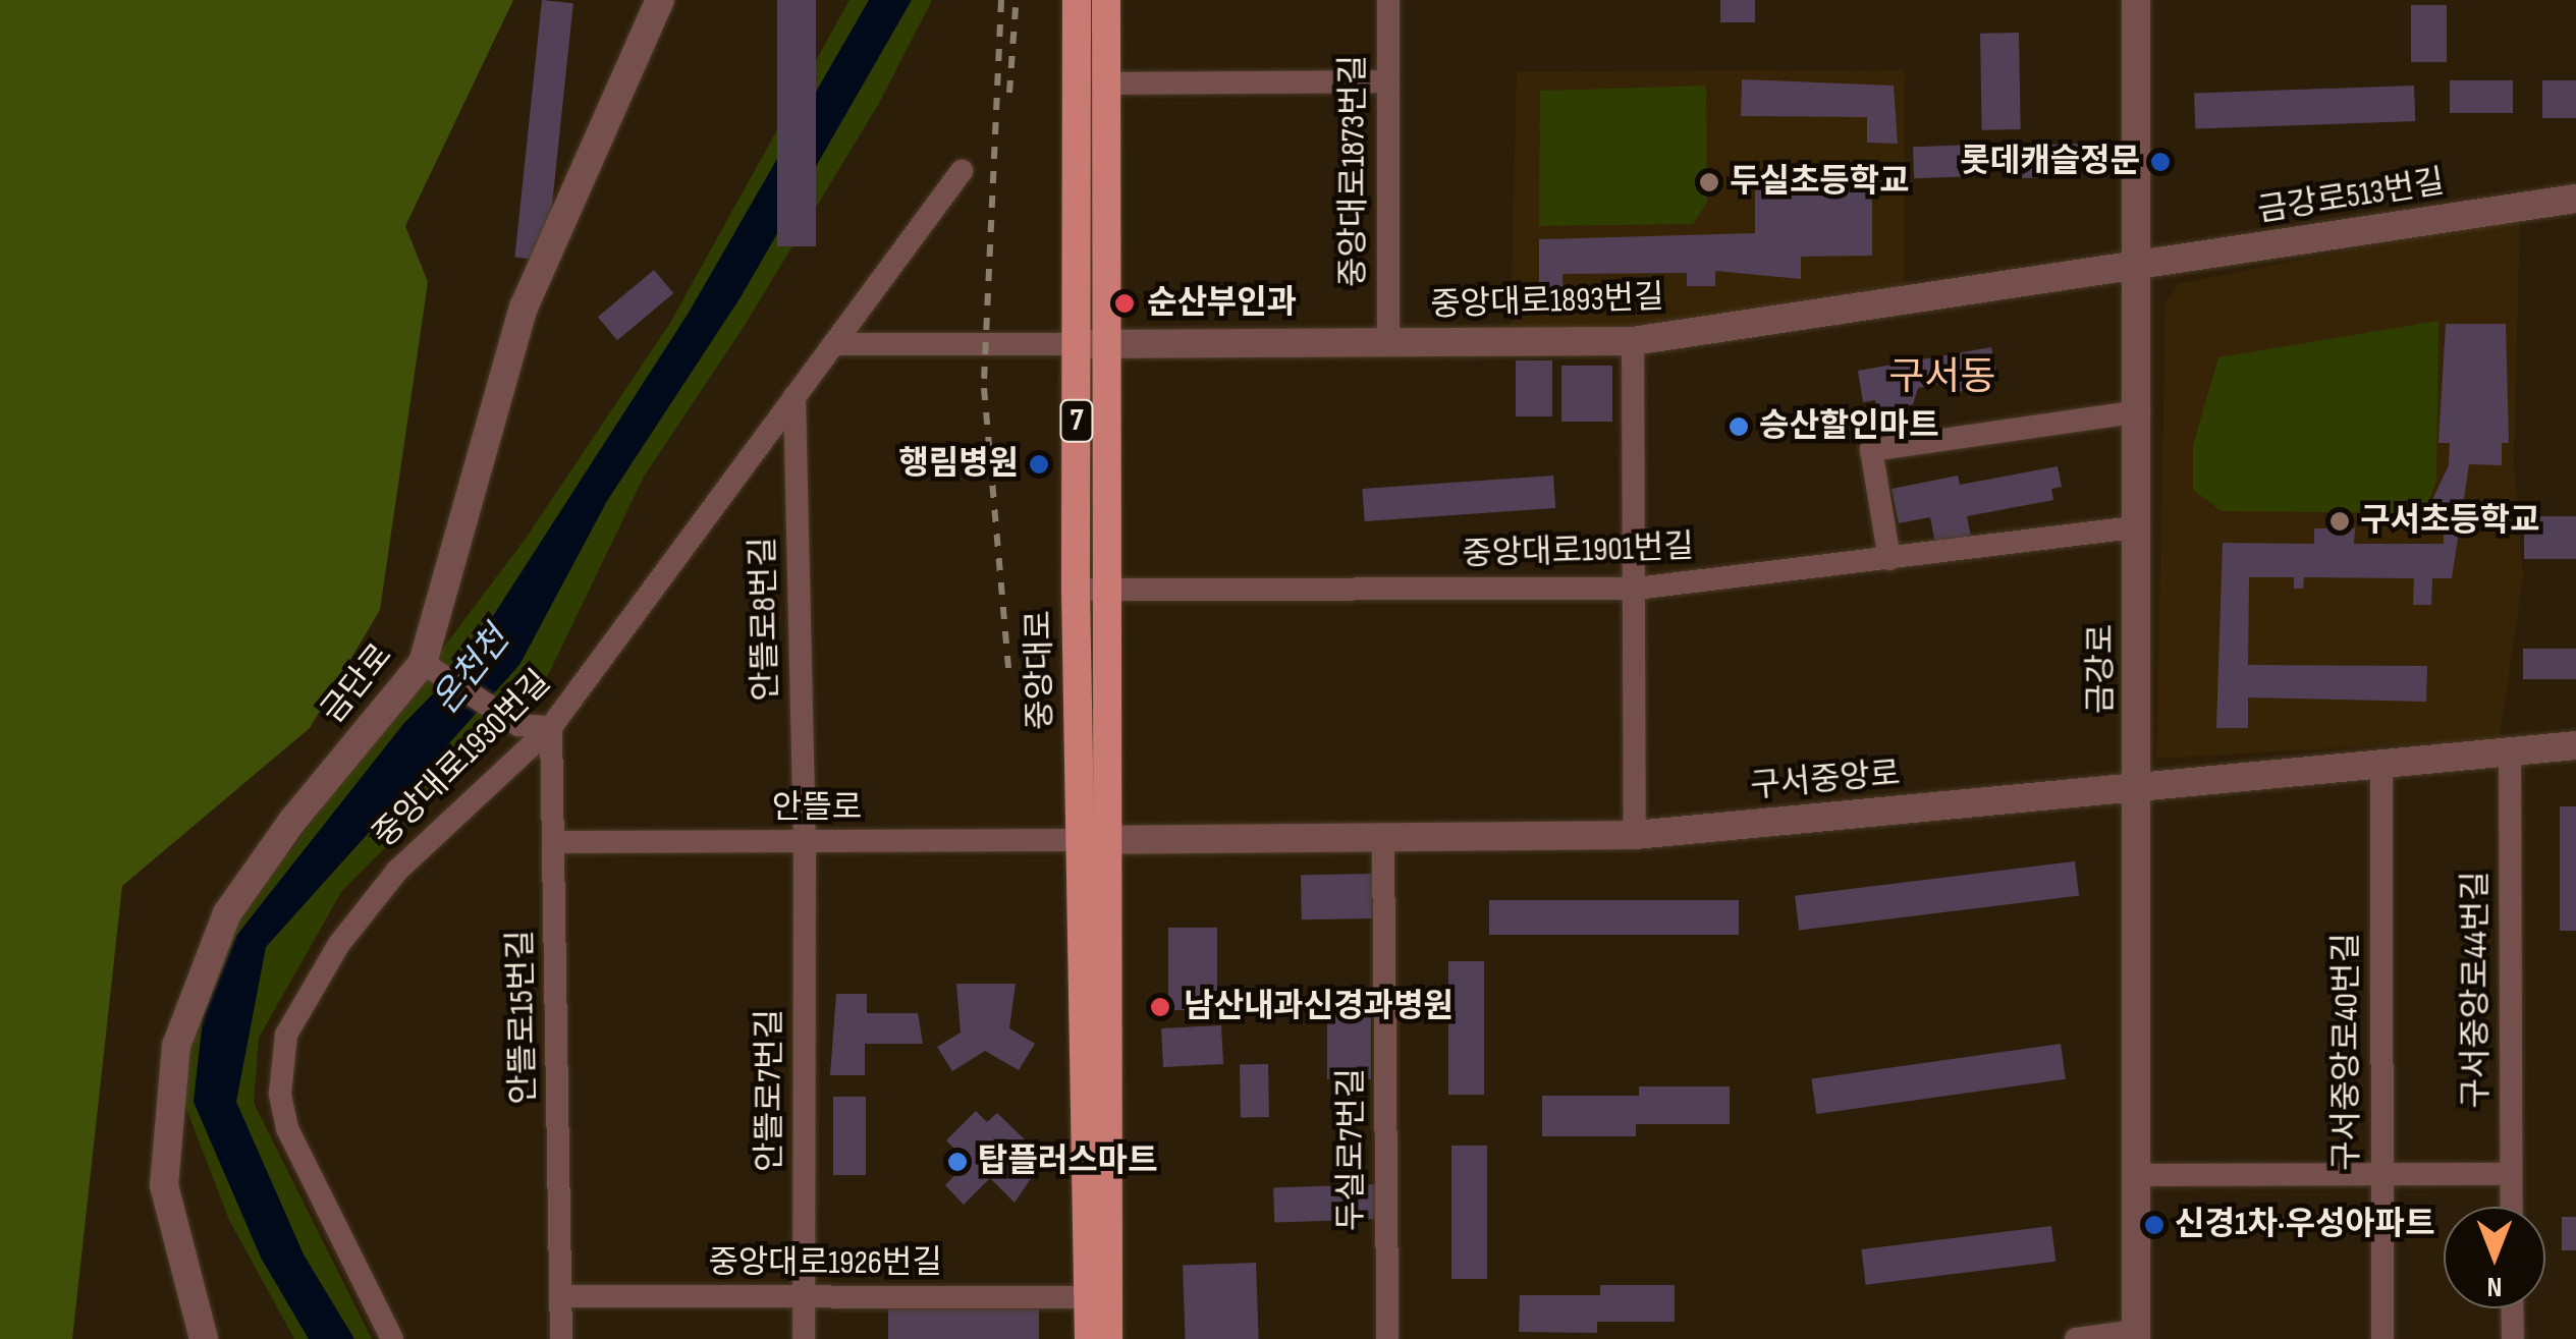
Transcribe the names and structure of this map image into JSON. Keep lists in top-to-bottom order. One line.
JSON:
{"streets":{"main road":["7","중앙대로"],"street":["중앙대로1873번길","금강로513번길","중앙대로1893번길","중앙대로1901번길","안뜰로8번길","금강로","금단로","중앙대로1930번길","구서중앙로","안뜰로","구서중앙로44번길","안뜰로15번길","구서중앙로40번길","안뜰로7번길","두실로7번길","중앙대로1926번길"]},"crossings":[["중앙대로1873번길","중앙대로1893번길"],["금강로513번길","중앙대로1893번길"],["금강로513번길","금강로"],["중앙대로1893번길","금강로"],["중앙대로1893번길","중앙대로"],["중앙대로1901번길","금강로"],["중앙대로1901번길","중앙대로"],["안뜰로8번길","중앙대로1930번길"],["안뜰로8번길","안뜰로"],["안뜰로8번길","안뜰로7번길"],["금강로","구서중앙로"],["중앙대로","구서중앙로"],["중앙대로","안뜰로"],["중앙대로","중앙대로1926번길"],["중앙대로1930번길","안뜰로15번길"],["구서중앙로","안뜰로"],["구서중앙로","구서중앙로44번길"],["구서중앙로","구서중앙로40번길"],["구서중앙로","두실로7번길"],["안뜰로","안뜰로15번길"],["안뜰로","안뜰로7번길"],["안뜰로15번길","중앙대로1926번길"],["안뜰로7번길","중앙대로1926번길"]],"districts":["구서동"],"water":["온천천"],"places":["롯데캐슬정문","두실초등학교","순산부인과","승산할인마트","행림병원","구서초등학교","남산내과신경과병원","탑플러스마트","신경1차·우성아파트"],"north":"bottom"}
